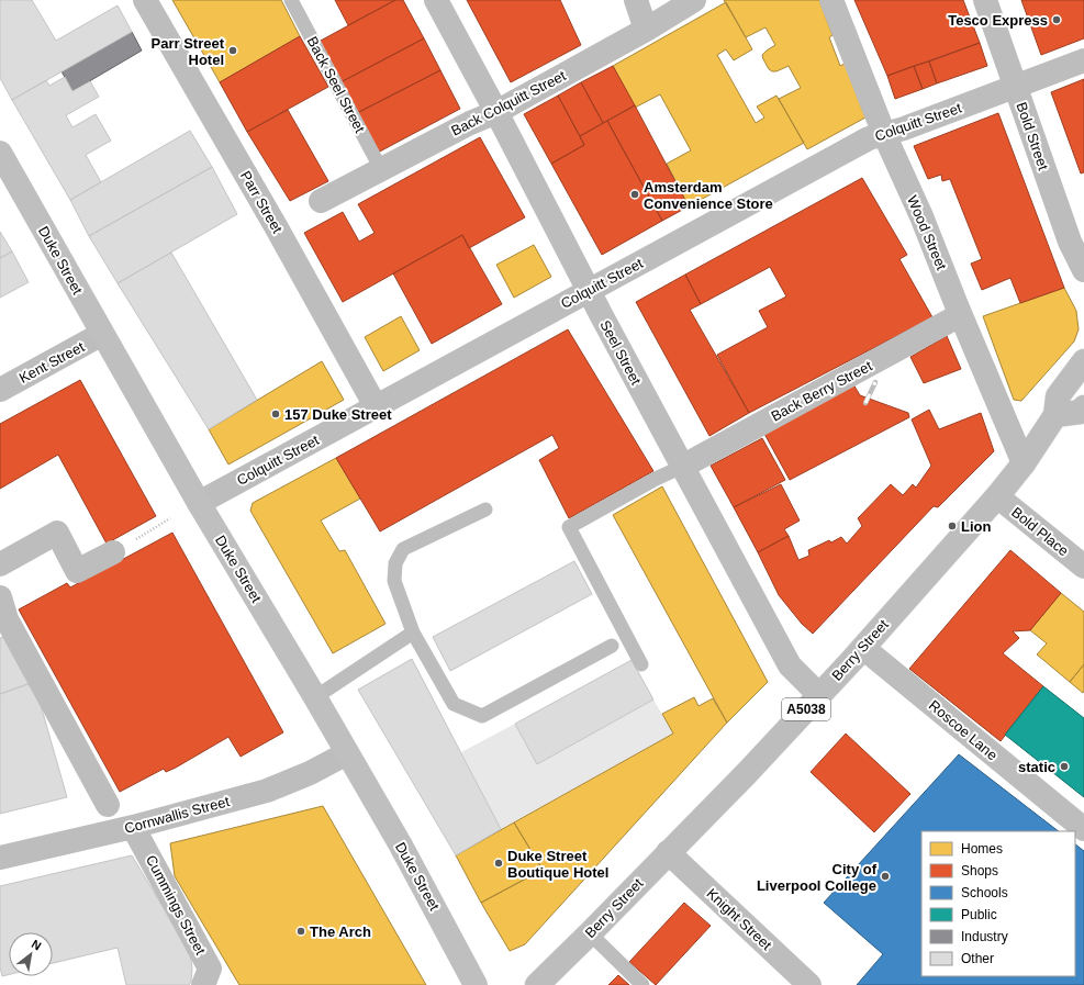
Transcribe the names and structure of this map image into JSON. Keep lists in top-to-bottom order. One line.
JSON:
{"streets":{"street":["Back Colquitt Street","Colquitt Street","Bold Street","Parr Street","Wood Street","Duke Street","Seel Street","Kent Street","Back Berry Street","Bold Place","Berry Street","A5038","Roscoe Lane","Cornwallis Street","Cummings Street","Knight Street"],"lane":["Back Seel Street"]},"crossings":[["Back Seel Street","Back Colquitt Street"],["Back Colquitt Street","Seel Street"],["Colquitt Street","Bold Street"],["Colquitt Street","Parr Street"],["Colquitt Street","Wood Street"],["Colquitt Street","Duke Street"],["Colquitt Street","Seel Street"],["Wood Street","Back Berry Street"],["Wood Street","Berry Street"],["Duke Street","Kent Street"],["Duke Street","Cornwallis Street"],["Seel Street","Back Berry Street"],["Seel Street","Berry Street"],["Bold Place","Berry Street"],["Berry Street","Roscoe Lane"],["Berry Street","Knight Street"],["Cornwallis Street","Cummings Street"]],"places":["Tesco Express","Parr Street Hotel","Amsterdam Convenience Store","157 Duke Street","Lion","static","Duke Street Boutique Hotel","City of Liverpool College","The Arch"],"legend":["Homes","Shops","Schools","Public","Industry","Other"],"north":"top right"}
